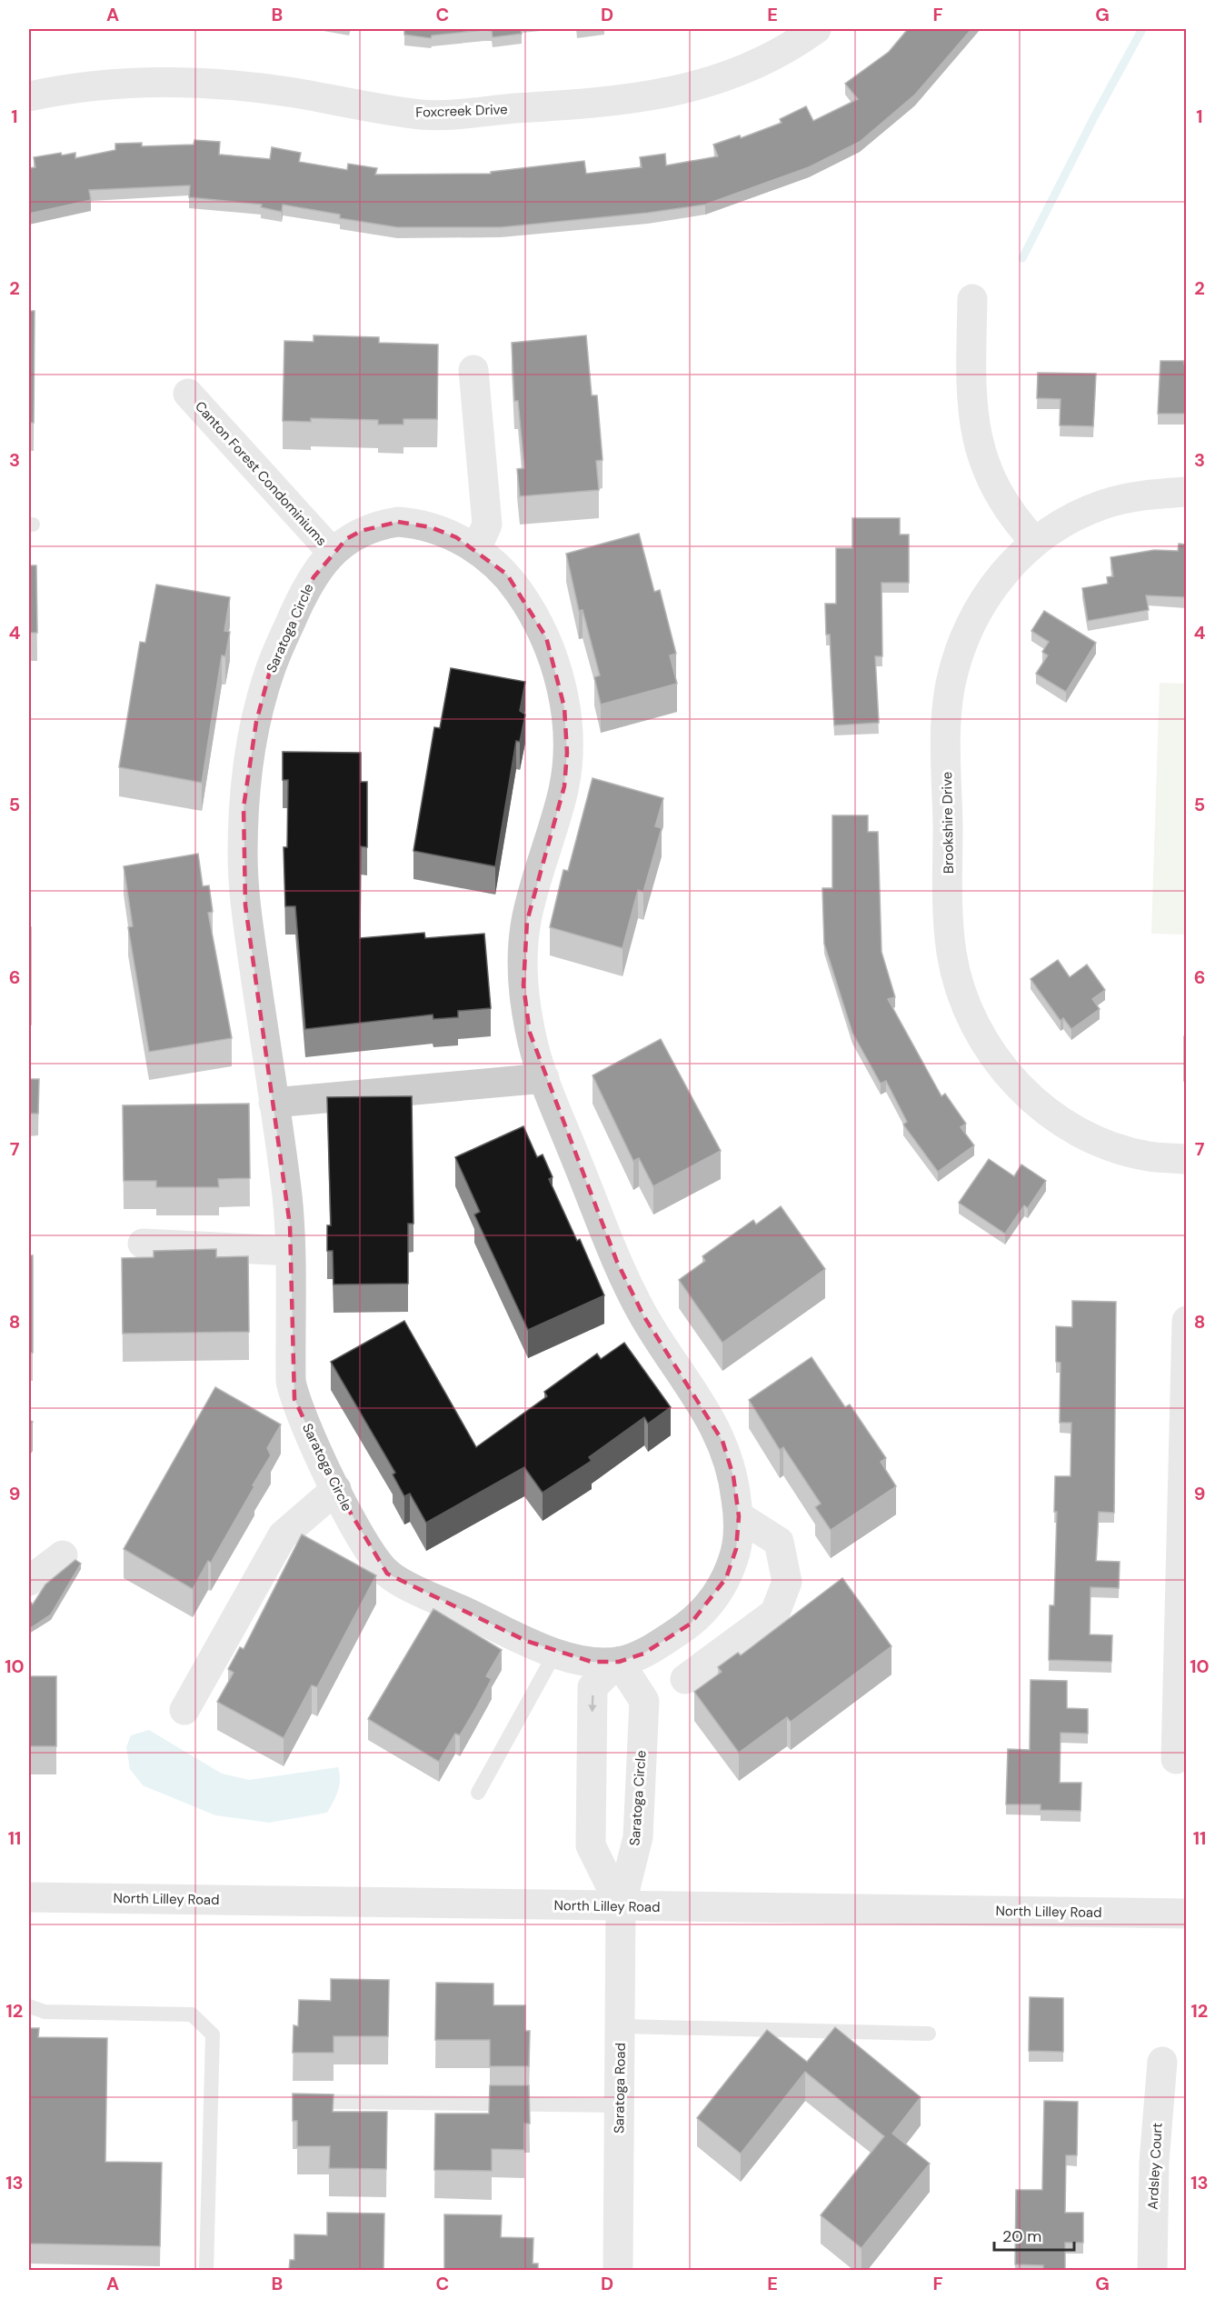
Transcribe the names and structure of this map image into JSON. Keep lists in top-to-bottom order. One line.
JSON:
{"streets":{"street":["Foxcreek Drive","Canton Forest Condominiums","Saratoga Circle","Brookshire Drive","North Lilley Road","Saratoga Road","Ardsley Court"]},"crossings":[["Canton Forest Condominiums","Saratoga Circle"],["Saratoga Circle","North Lilley Road"],["Saratoga Circle","Saratoga Road"],["North Lilley Road","Saratoga Road"]],"scale_bar":"20 m","grid":{"columns":["A","B","C","D","E","F","G"],"rows":["1","2","3","4","5","6","7","8","9","10","11","12","13"]}}
